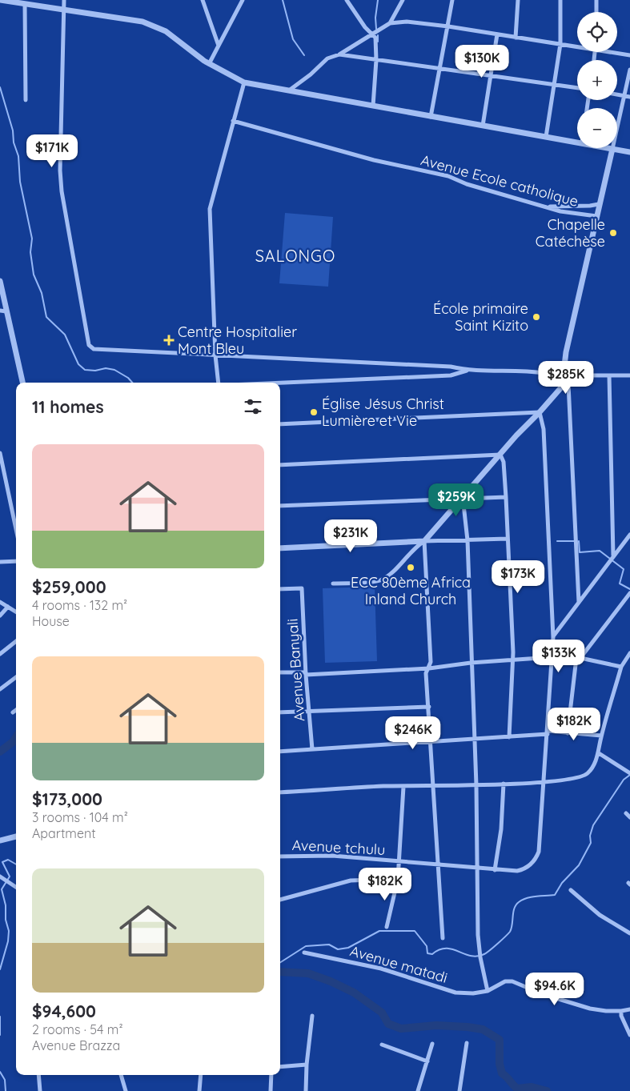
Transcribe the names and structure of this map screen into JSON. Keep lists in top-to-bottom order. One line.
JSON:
{"streets":{"street":["Avenue Ecole catholique","Avenue Banyali","Avenue tchulu","Avenue matadi"]},"districts":["SALONGO"],"places":{"other":["Chapelle Catéchèse","École primaire Saint Kizito","Église Jésus Christ Lumière et Vie","ECC 80ème Africa Inland Church"],"health":["Centre Hospitalier Mont Bleu"]},"page":{"map_buttons":["+","−"],"price":["$130K","$171K","$285K","$259K","$231K","$173K","$133K","$182K","$246K","$182K","$94.6K"],"heading":"11 homes","list":[{"name":"$259,000","note":"4 rooms · 132 m² · House"},{"name":"$173,000","note":"3 rooms · 104 m² · Apartment"},{"name":"$94,600","note":"2 rooms · 54 m² · Avenue Brazza"}]}}
